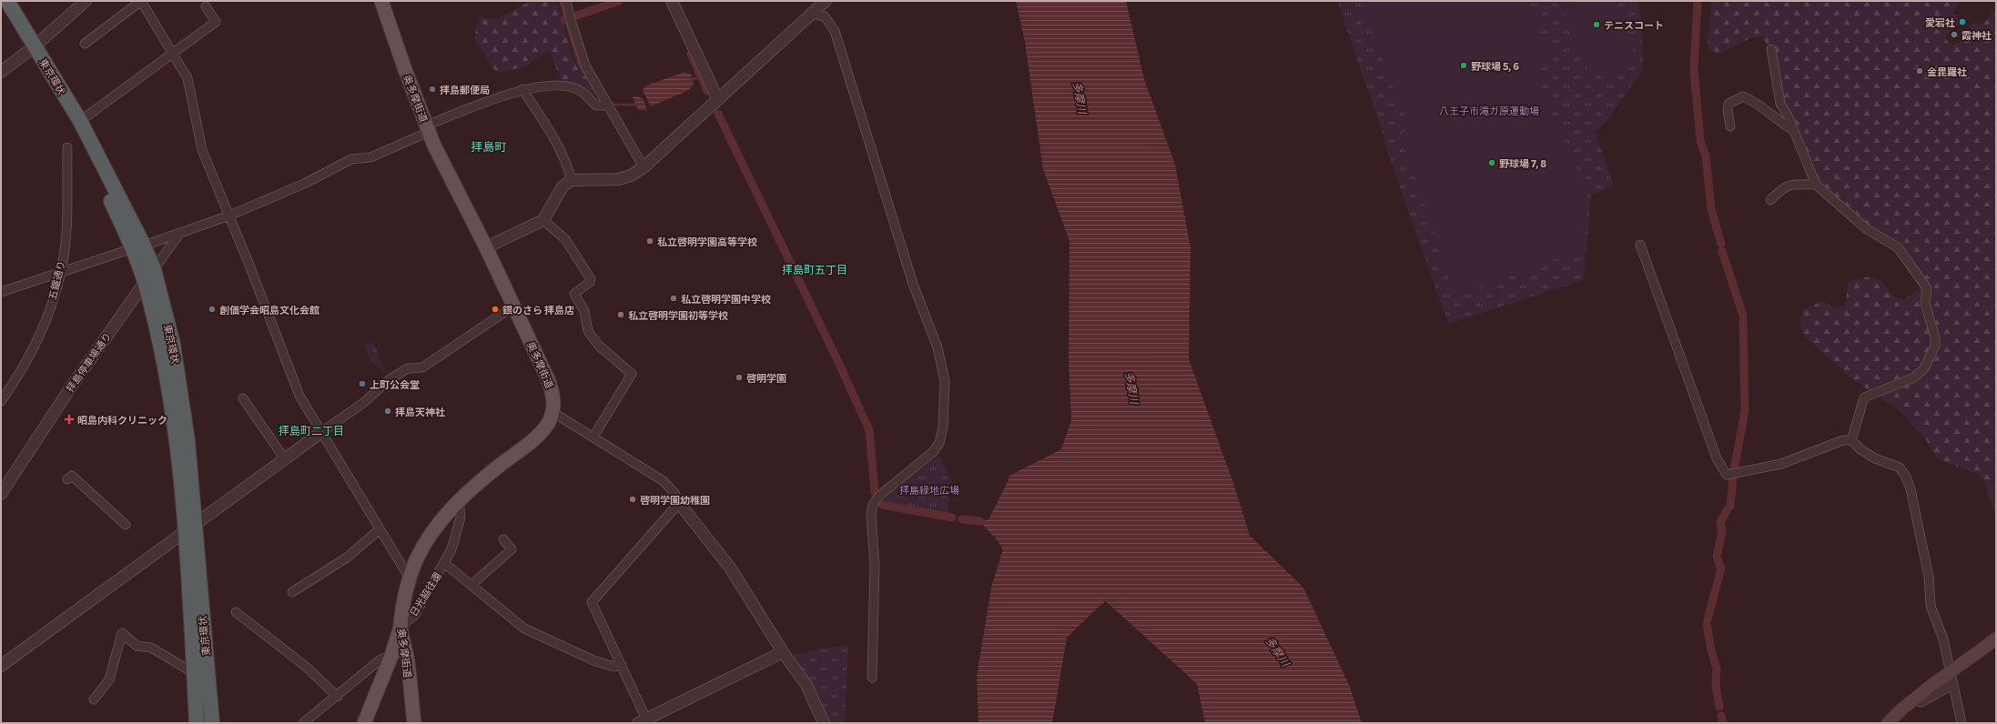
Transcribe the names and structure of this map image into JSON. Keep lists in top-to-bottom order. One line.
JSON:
{"streets":{"highway":["東京環状"],"main road":["奥多摩街道"],"street":["五鐵通り","拝島停車場通り","日光脇往還"]},"crossings":[["東京環状","拝島停車場通り"],["奥多摩街道","日光脇往還"]],"districts":["拝島町","拝島町五丁目","拝島町二丁目"],"water":["多摩川"],"parks":["八王子市滝ガ原運動場","拝島緑地広場"],"places":{"other":["愛宕社","テニスコート","霞神社","野球場 5, 6","金毘羅社","拝島郵便局","野球場 7, 8","私立啓明学園高等学校","私立啓明学園中学校","創価学会昭島文化会館","銀のさら 拝島店","私立啓明学園初等学校","啓明学園","上町公会堂","拝島天神社","啓明学園幼稚園"],"health":["昭島内科クリニック"]}}
